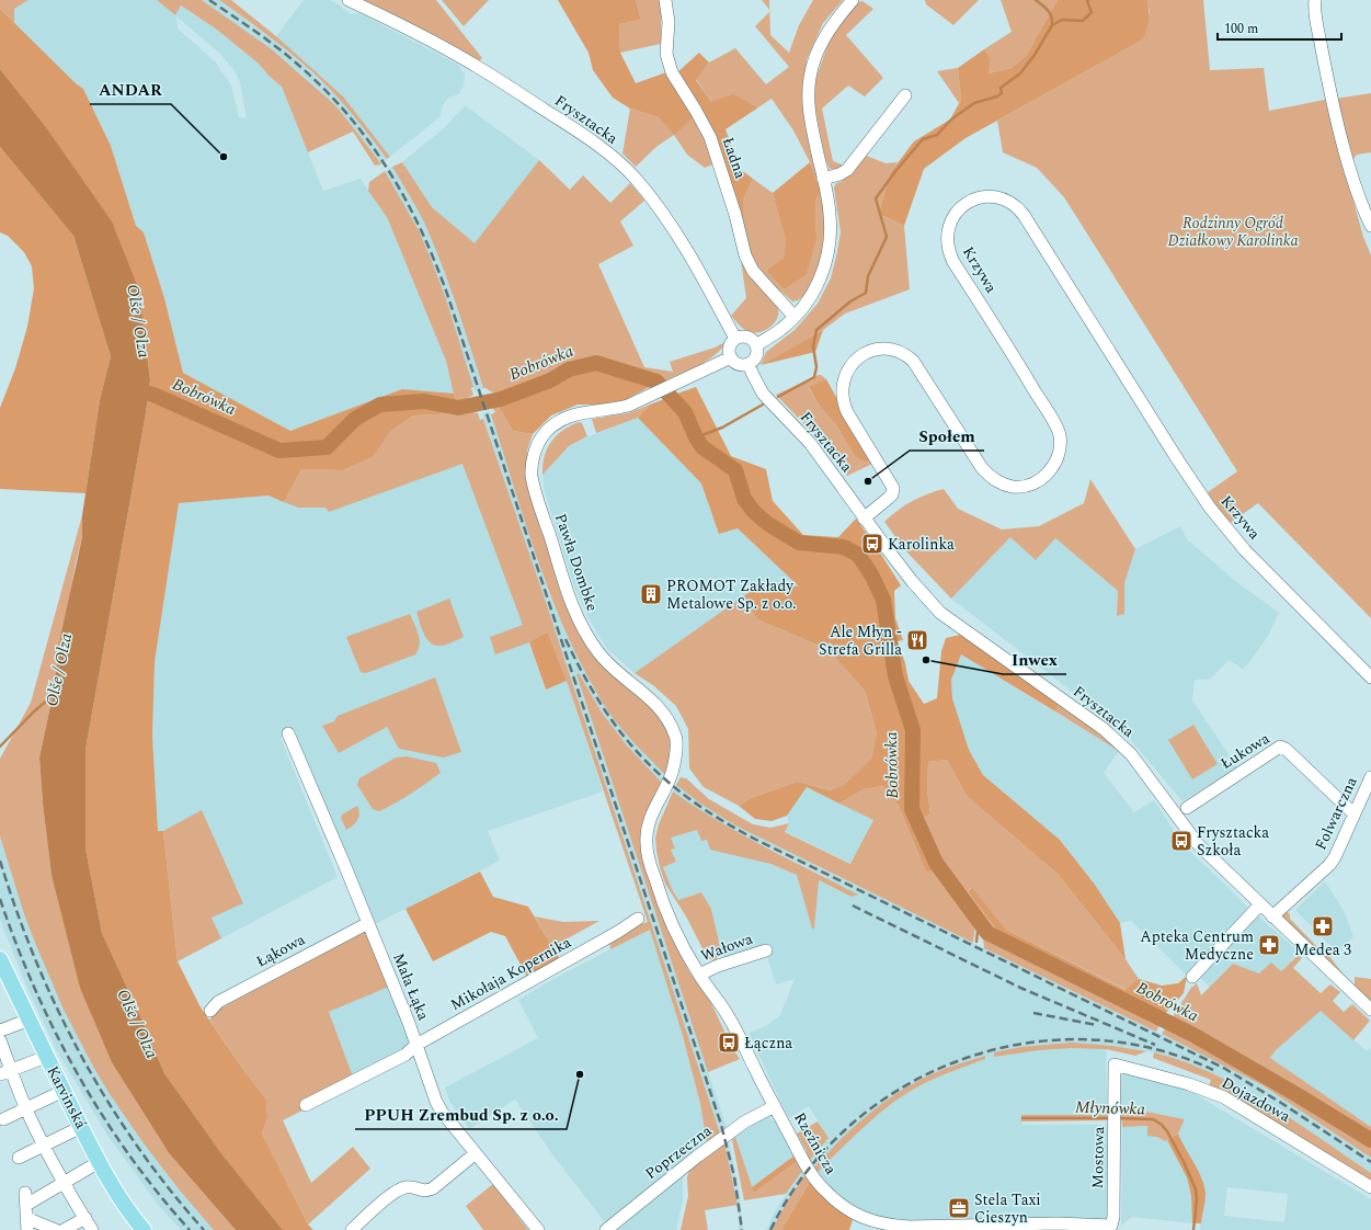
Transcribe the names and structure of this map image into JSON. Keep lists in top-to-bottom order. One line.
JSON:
{"streets":{"main road":["Karvinská"],"street":["Frysztacka","Ładna","Krzywa","Pawła Dombke","Łukowa","Folwarczna","Wałowa","Łąkowa","Mikołaja Kopernika","Mała Łąka","Dojazdowa","Rzeźnicza","Poprzeczna","Mostowa"]},"crossings":[["Frysztacka","Krzywa"],["Frysztacka","Pawła Dombke"],["Frysztacka","Folwarczna"],["Pawła Dombke","Wałowa"],["Łukowa","Folwarczna"],["Łąkowa","Mała Łąka"],["Mikołaja Kopernika","Mała Łąka"],["Dojazdowa","Mostowa"],["Rzeźnicza","Poprzeczna"],["Rzeźnicza","Mostowa"]],"water":["Olše / Olza","Bobrówka","Młynówka"],"parks":["Rodzinny Ogród Działkowy Karolinka"],"places":{"other":["ANDAR","Społem","Inwex","PPUH Zrembud Sp. z o.o."],"bus stop":["Karolinka","Frysztacka Szkoła","Łączna"],"building":["PROMOT Zakłady Metalowe Sp. z o.o."],"restaurant":["Ale Młyn - Strefa Grilla"],"pharmacy":["Medea 3","Apteka Centrum Medyczne"],"office":["Stela Taxi Cieszyn"]},"scale_bar":"100 m"}
